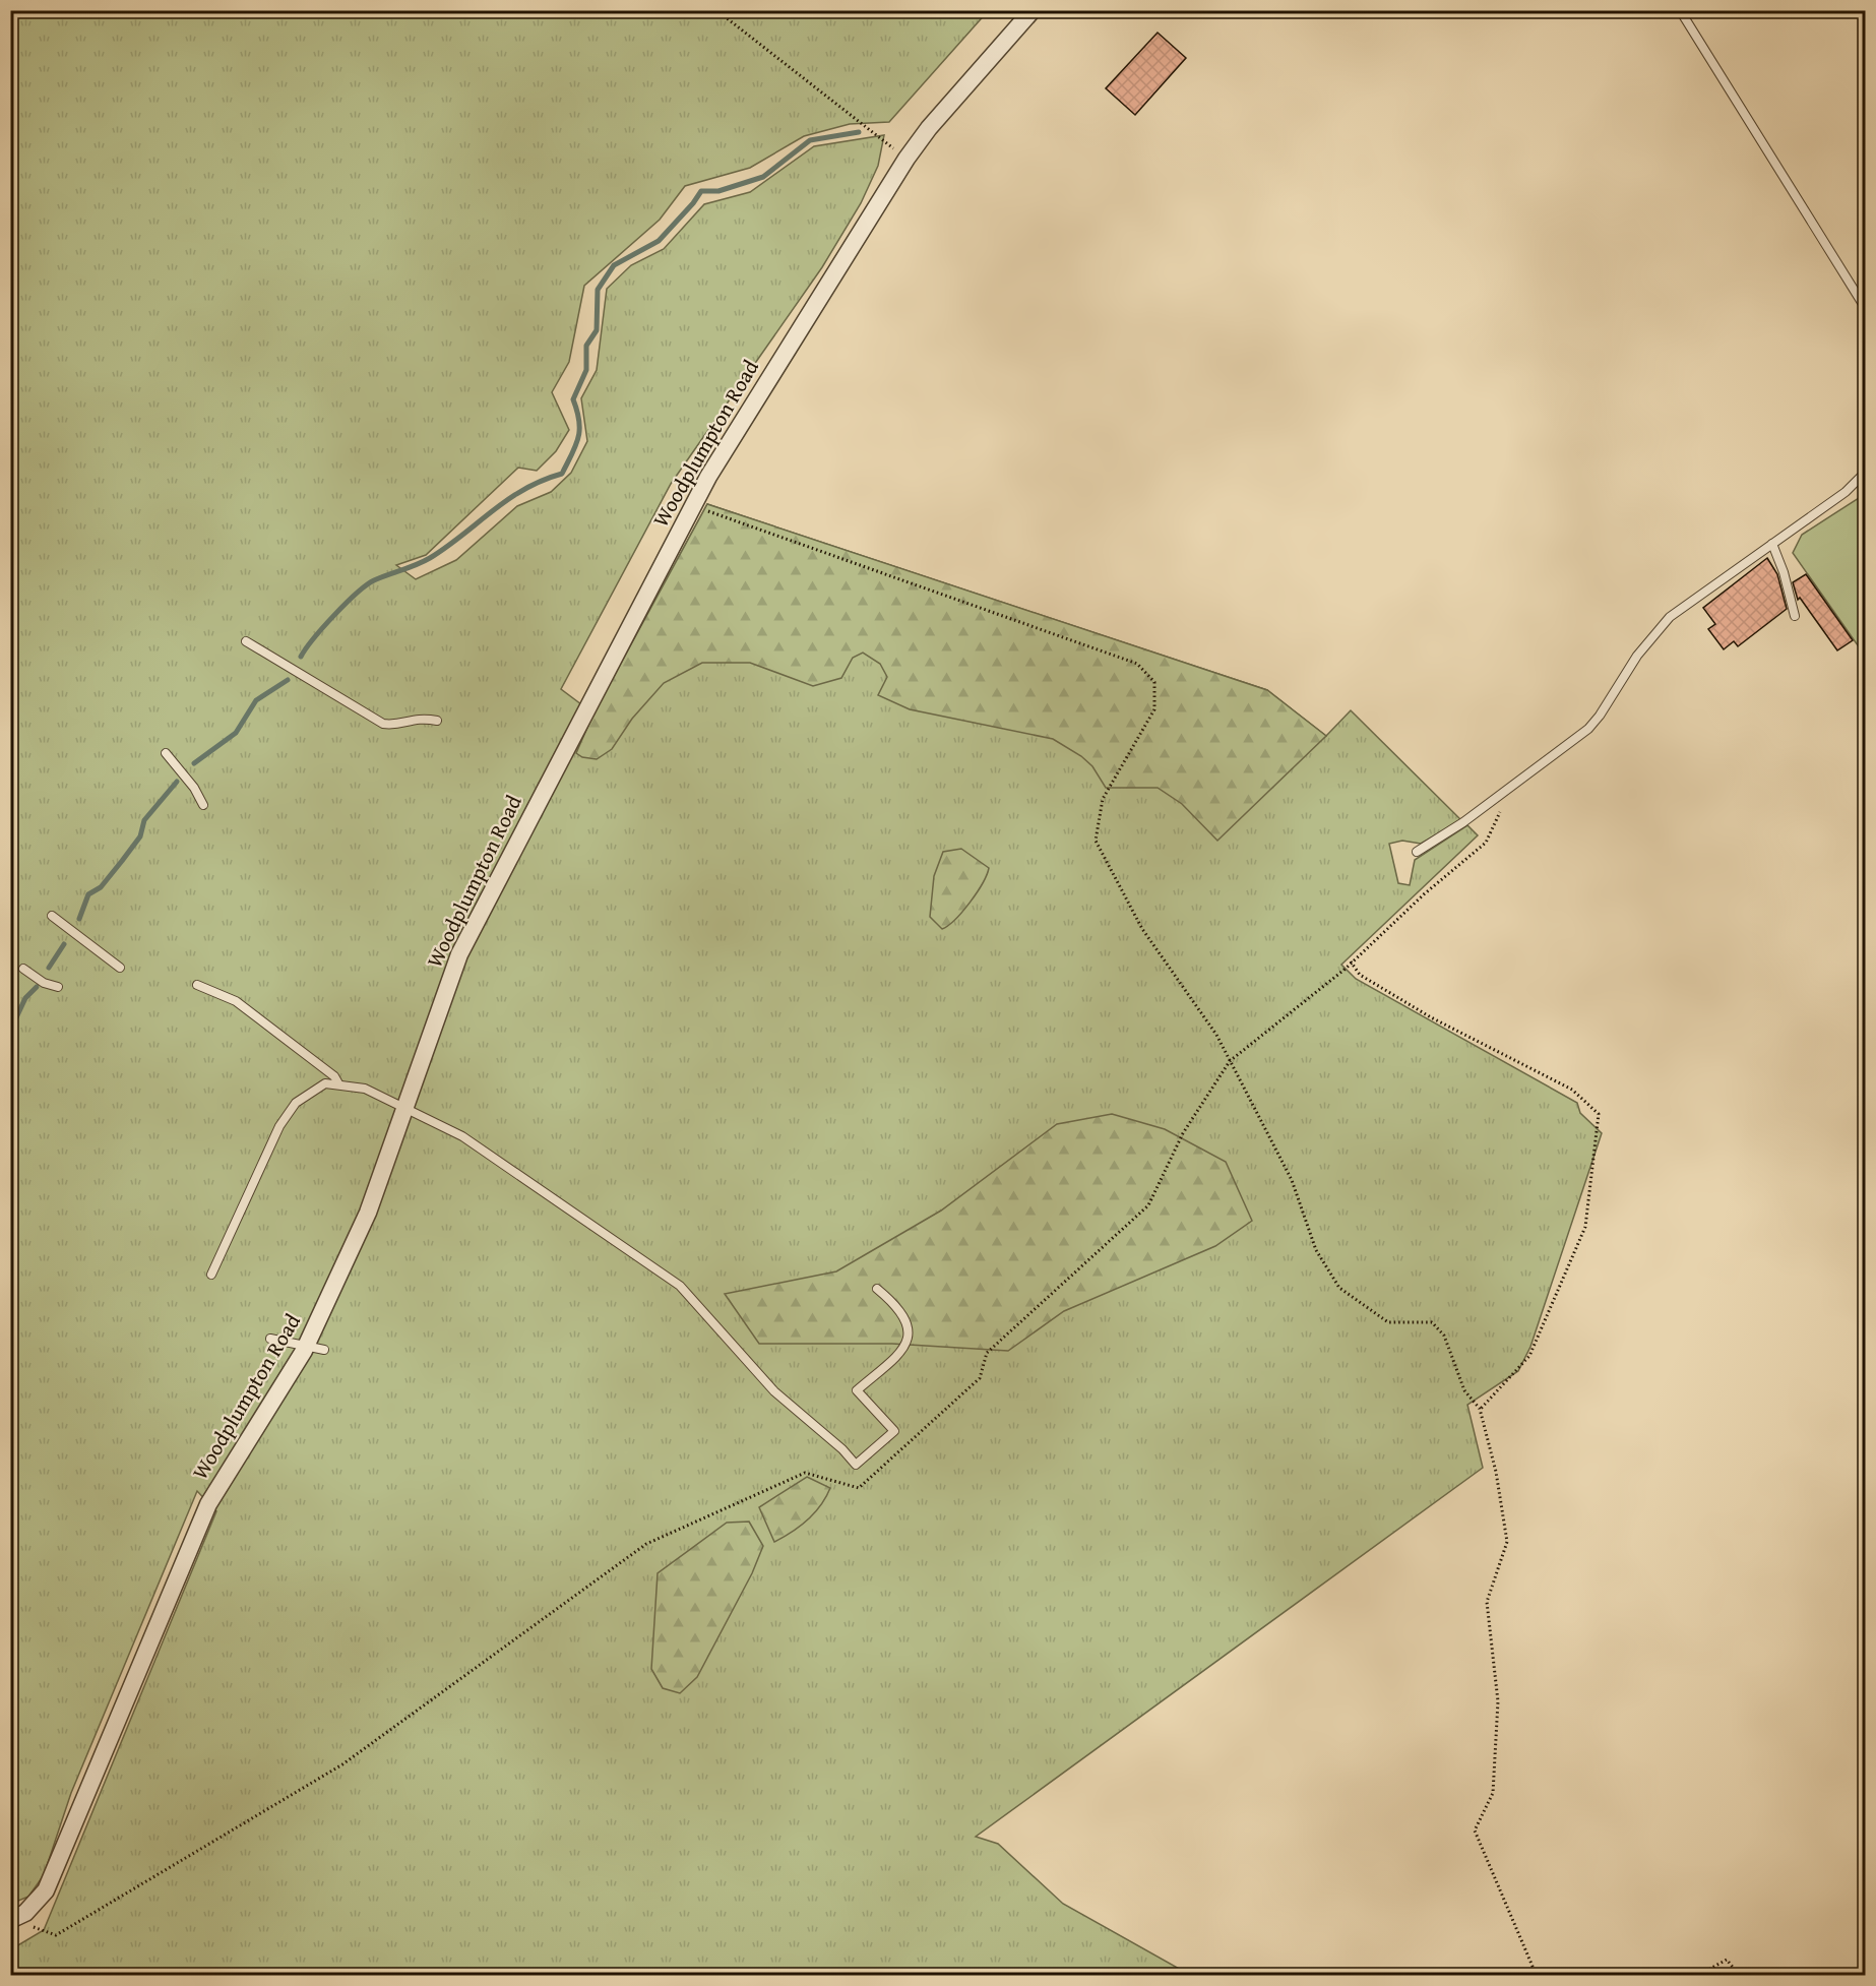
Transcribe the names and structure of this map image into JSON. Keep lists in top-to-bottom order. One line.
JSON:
{"streets":{"street":["Woodplumpton Road"]}}
